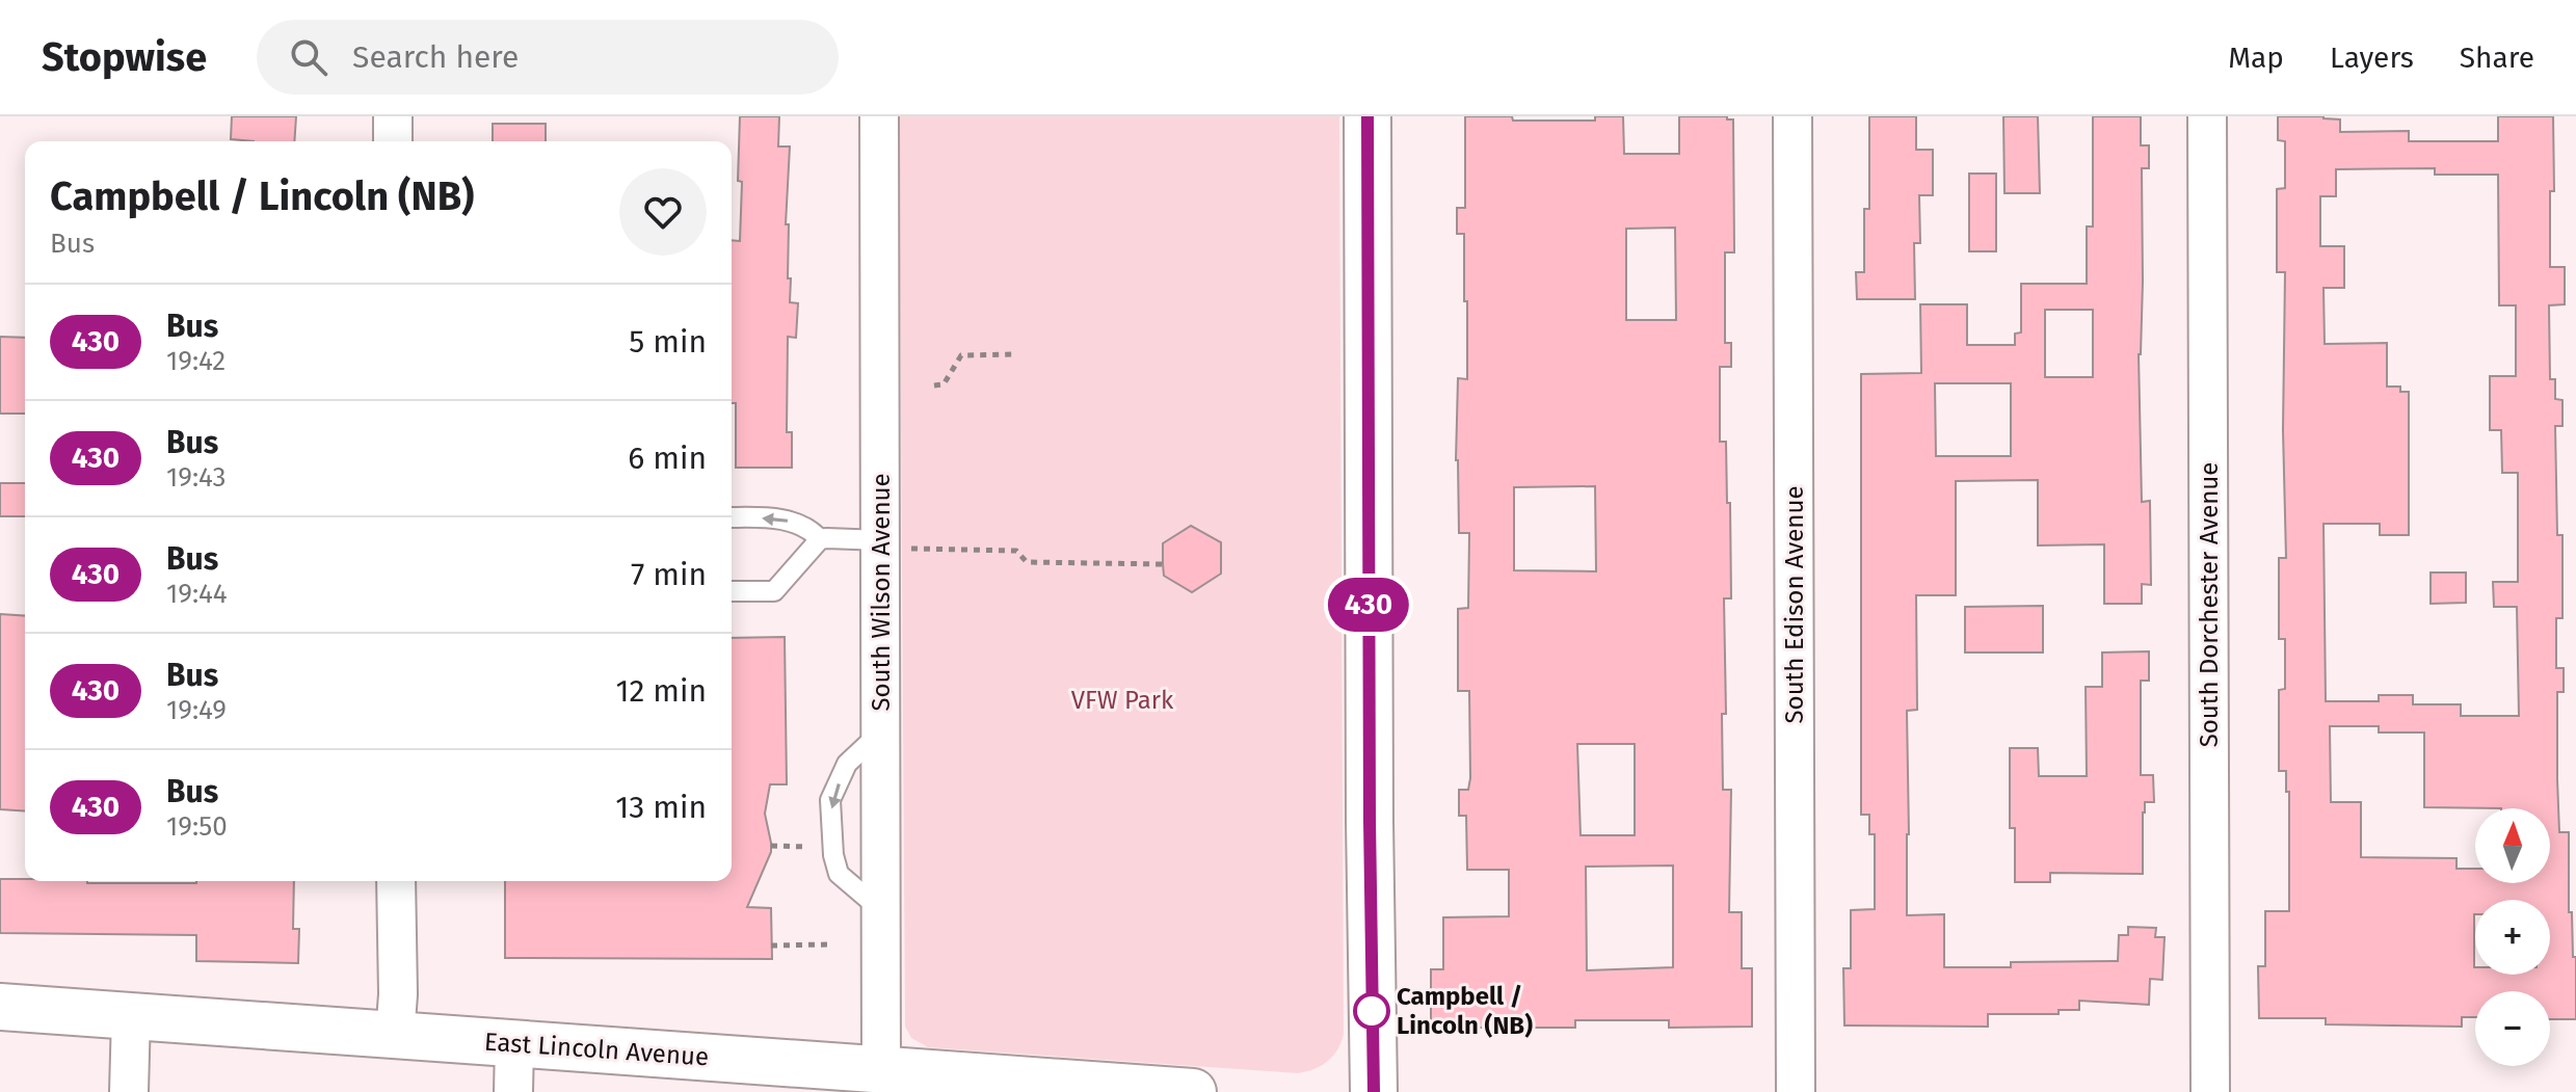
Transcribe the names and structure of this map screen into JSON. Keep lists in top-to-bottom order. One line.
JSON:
{"streets":{"street":["South Wilson Avenue","South Edison Avenue","South Dorchester Avenue","East Lincoln Avenue"]},"crossings":[["South Wilson Avenue","East Lincoln Avenue"]],"parks":["VFW Park"],"places":["Campbell / Lincoln (NB)"],"lines":["bus line 430"],"north":"top","page":{"header":"Stopwise","search":"Search here","nav":["Map","Layers","Share"],"on_map":"430","heading":["Campbell / Lincoln (NB)","Bus"],"list":[{"mark":"430","name":"Bus","note":"19:42","value":"5 min"},{"mark":"430","name":"Bus","note":"19:43","value":"6 min"},{"mark":"430","name":"Bus","note":"19:44","value":"7 min"},{"mark":"430","name":"Bus","note":"19:49","value":"12 min"},{"mark":"430","name":"Bus","note":"19:50","value":"13 min"}],"map_buttons":["+","−"]}}
